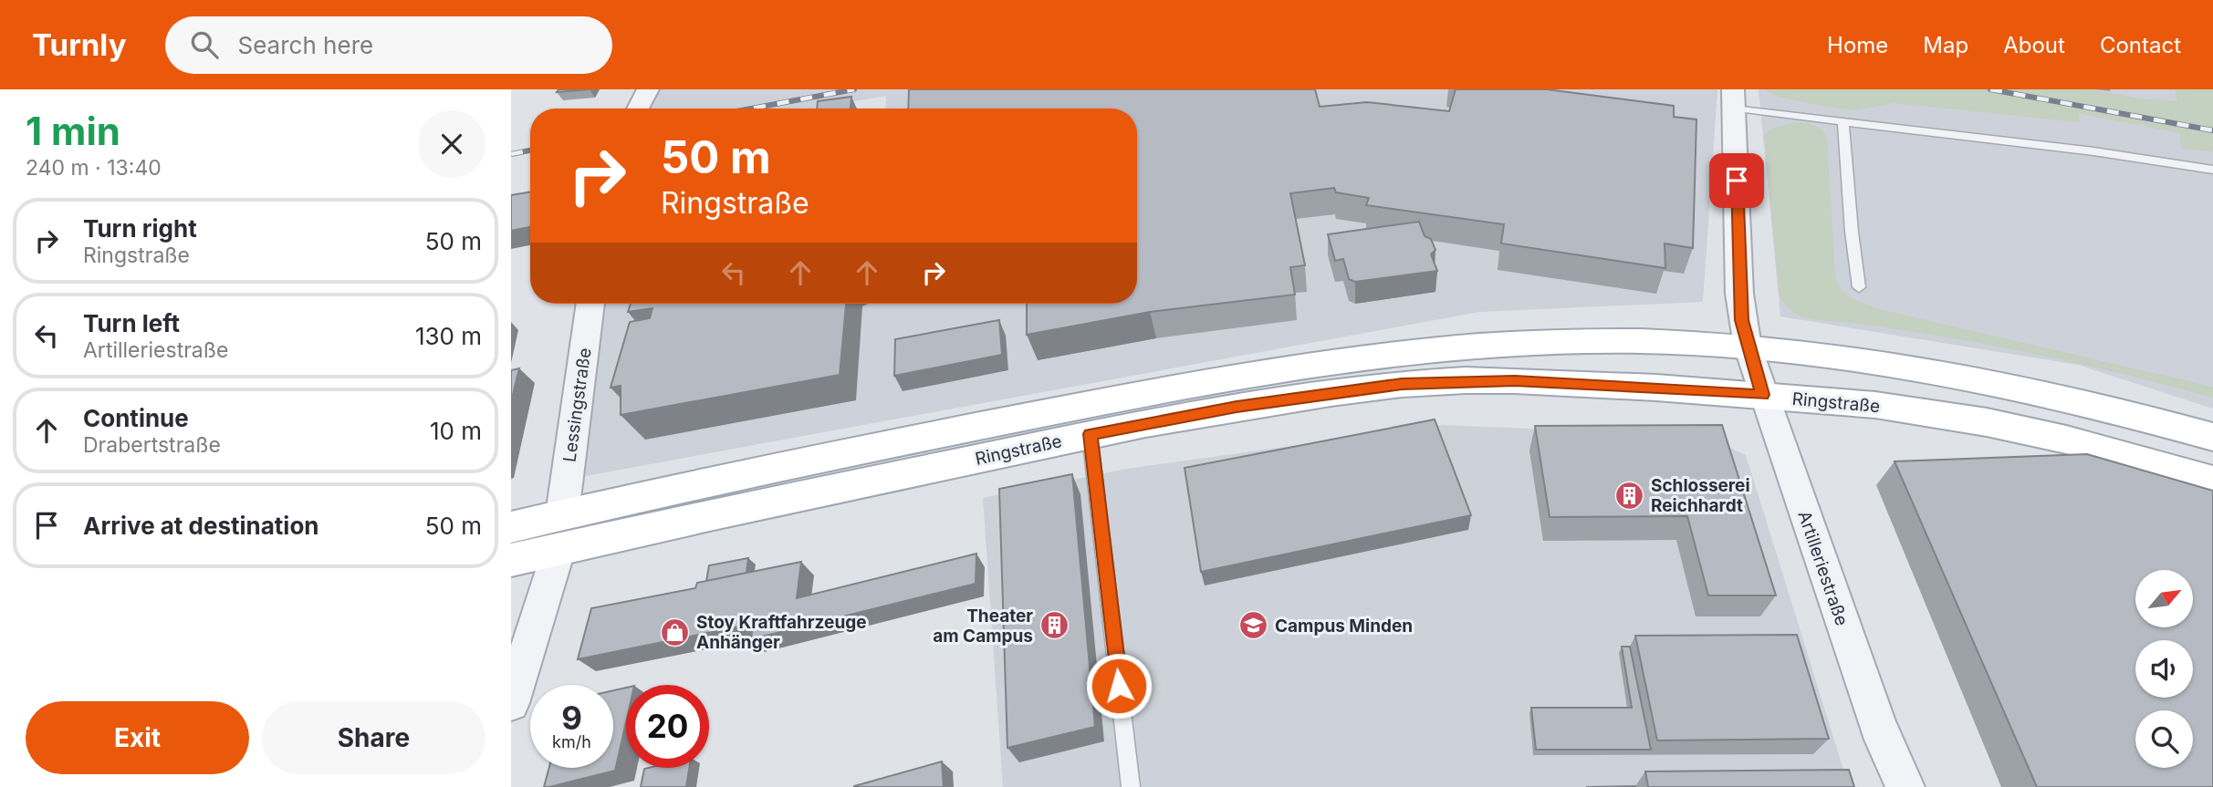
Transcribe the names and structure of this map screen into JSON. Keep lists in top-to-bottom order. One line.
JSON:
{"streets":{"main road":["Ringstraße"],"street":["Lessingstraße","Artilleriestraße"]},"crossings":[["Ringstraße","Lessingstraße"],["Ringstraße","Artilleriestraße"]],"places":{"building":["Schlosserei Reichhardt","Theater am Campus"],"school or university":["Campus Minden"],"shop":["Stoy Kraftfahrzeuge Anhänger"]},"north":"top right","page":{"header":"Turnly","search":"Search here","nav":["Home","Map","About","Contact"],"heading":["1 min","240 m · 13:40"],"turn":["50 m","Ringstraße"],"list":[{"name":"Turn right","note":"Ringstraße","value":"50 m"},{"name":"Turn left","note":"Artilleriestraße","value":"130 m"},{"name":"Continue","note":"Drabertstraße","value":"10 m"},{"name":"Arrive at destination","value":"50 m"}],"speed":"9 km/h","limit":"20","buttons":["Exit","Share"]}}
